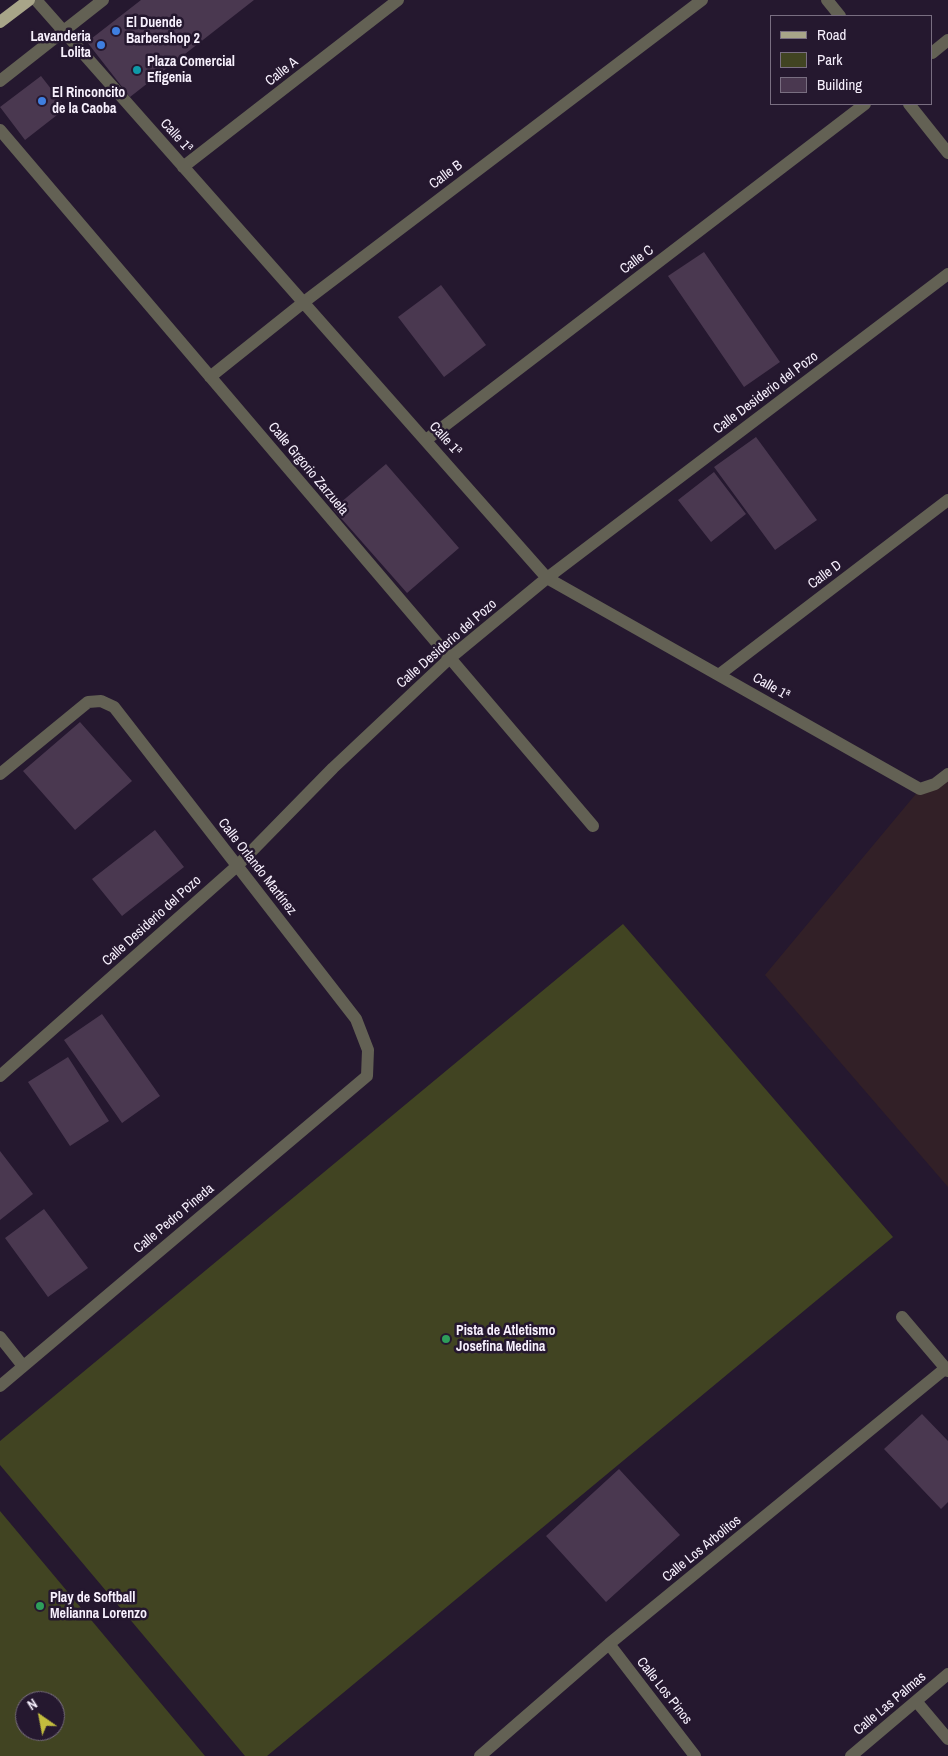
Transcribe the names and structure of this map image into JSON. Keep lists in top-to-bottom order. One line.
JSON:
{"streets":{"street":["Calle A","Calle 1ª","Calle B","Calle C","Calle Desiderio del Pozo","Calle Grgorio Zarzuela","Calle D","Calle Orlando Martínez","Calle Pedro Pineda","Calle Los Arbolitos","Calle Los Pinos","Calle Las Palmas"]},"crossings":[["Calle A","Calle 1ª"],["Calle 1ª","Calle B"],["Calle 1ª","Calle C"],["Calle 1ª","Calle Desiderio del Pozo"],["Calle 1ª","Calle D"],["Calle B","Calle Grgorio Zarzuela"],["Calle Desiderio del Pozo","Calle Grgorio Zarzuela"],["Calle Desiderio del Pozo","Calle Orlando Martínez"],["Calle Orlando Martínez","Calle Pedro Pineda"],["Calle Los Arbolitos","Calle Los Pinos"]],"places":["El Duende Barbershop 2","Lavanderia Lolita","Plaza Comercial Efigenia","El Rinconcito de la Caoba","Pista de Atletismo Josefina Medina","Play de Softball Melianna Lorenzo"],"legend":["Road","Park","Building"],"north":"top left"}
